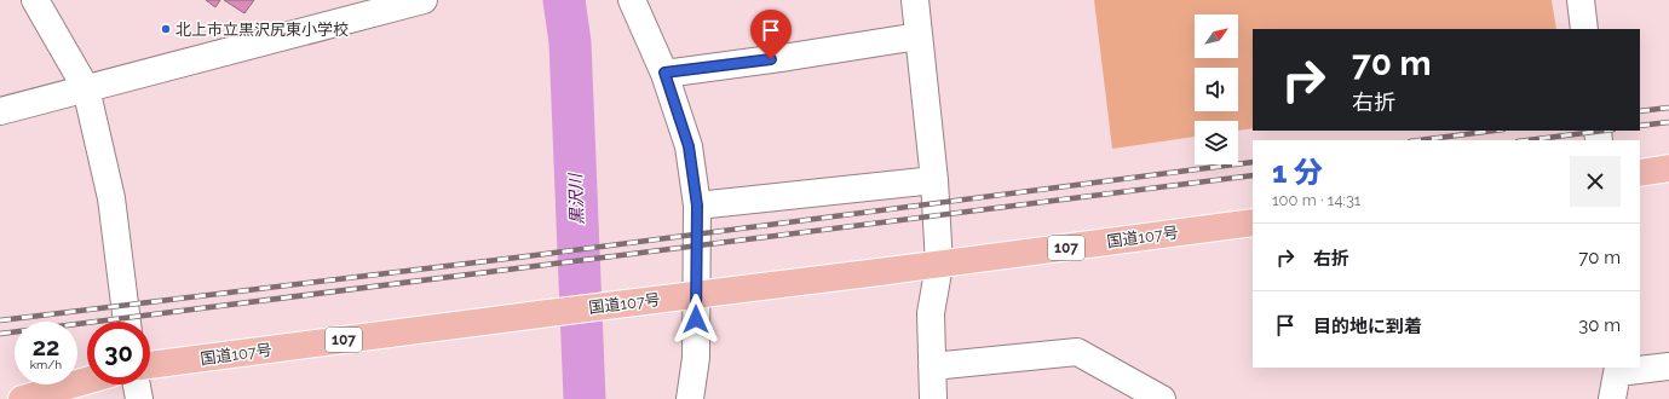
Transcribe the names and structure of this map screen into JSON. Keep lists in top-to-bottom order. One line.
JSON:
{"streets":{"highway":["国道107号","107"]},"water":["黒沢川"],"places":["北上市立黒沢尻東小学校"],"north":"top right","page":{"turn":["70 m","右折"],"heading":["1 分","100 m · 14:31"],"list":[{"name":"右折","value":"70 m"},{"name":"目的地に到着","value":"30 m"}],"speed":"22 km/h","limit":"30"}}
